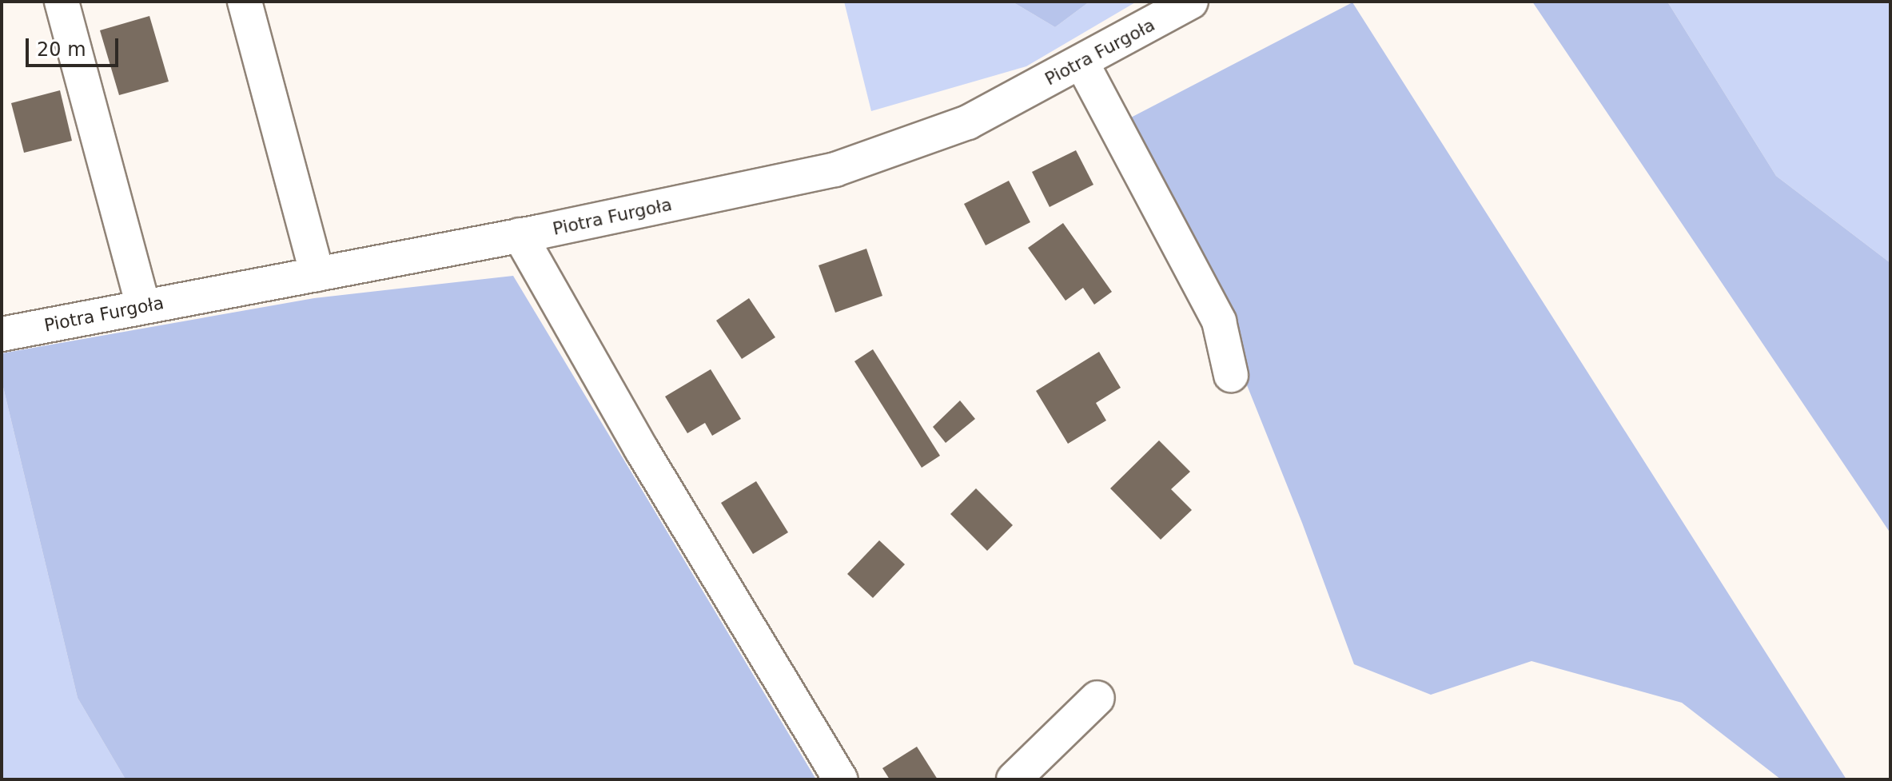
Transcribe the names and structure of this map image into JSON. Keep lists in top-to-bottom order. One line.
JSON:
{"streets":{"street":["Piotra Furgoła"]},"scale_bar":"20 m"}
